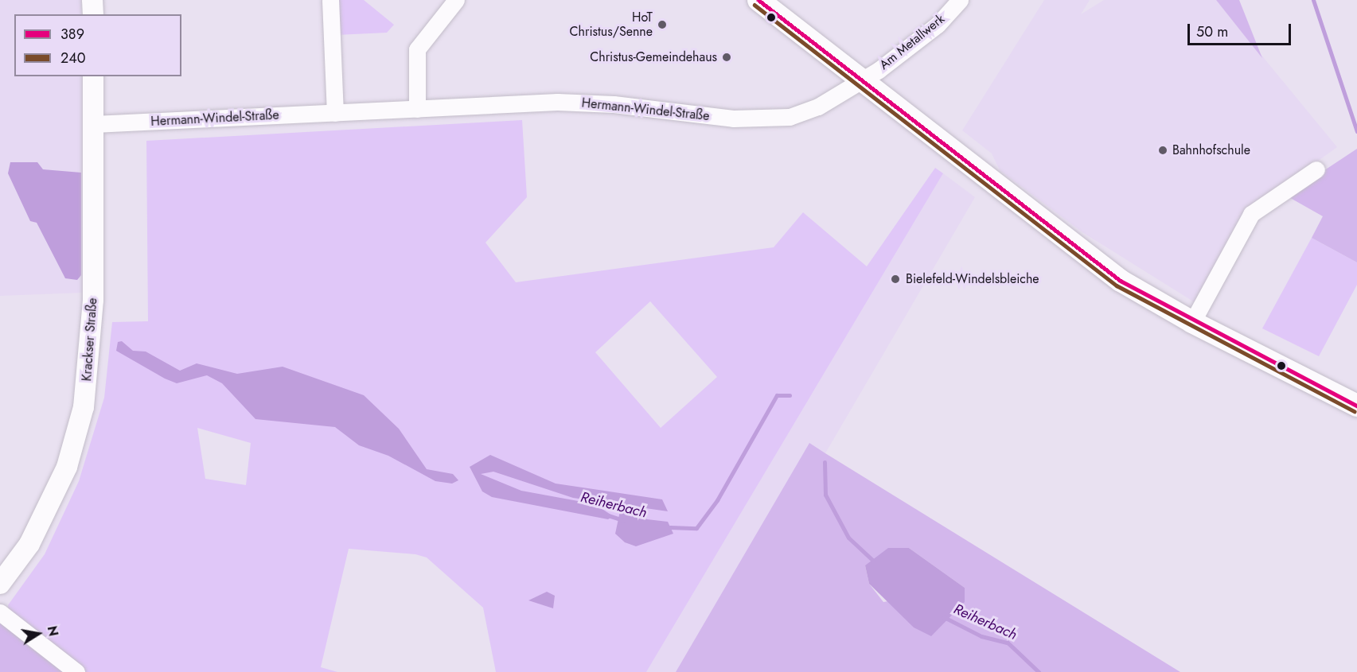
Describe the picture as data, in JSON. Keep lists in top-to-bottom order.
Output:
{
  "streets": {
    "street": ["Am Metallwerk", "Hermann-Windel-Straße", "Krackser Straße"]
  },
  "crossings": [
    ["Am Metallwerk", "Hermann-Windel-Straße"],
    ["Hermann-Windel-Straße", "Krackser Straße"]
  ],
  "water": ["Reiherbach"],
  "places": [
    "HoT Christus/Senne",
    "Christus-Gemeindehaus",
    "Bahnhofschule",
    "Bielefeld-Windelsbleiche"
  ],
  "lines": ["transit line 389", "transit line 240"],
  "legend": ["389", "240"],
  "scale_bar": "50 m",
  "north": "right"
}
